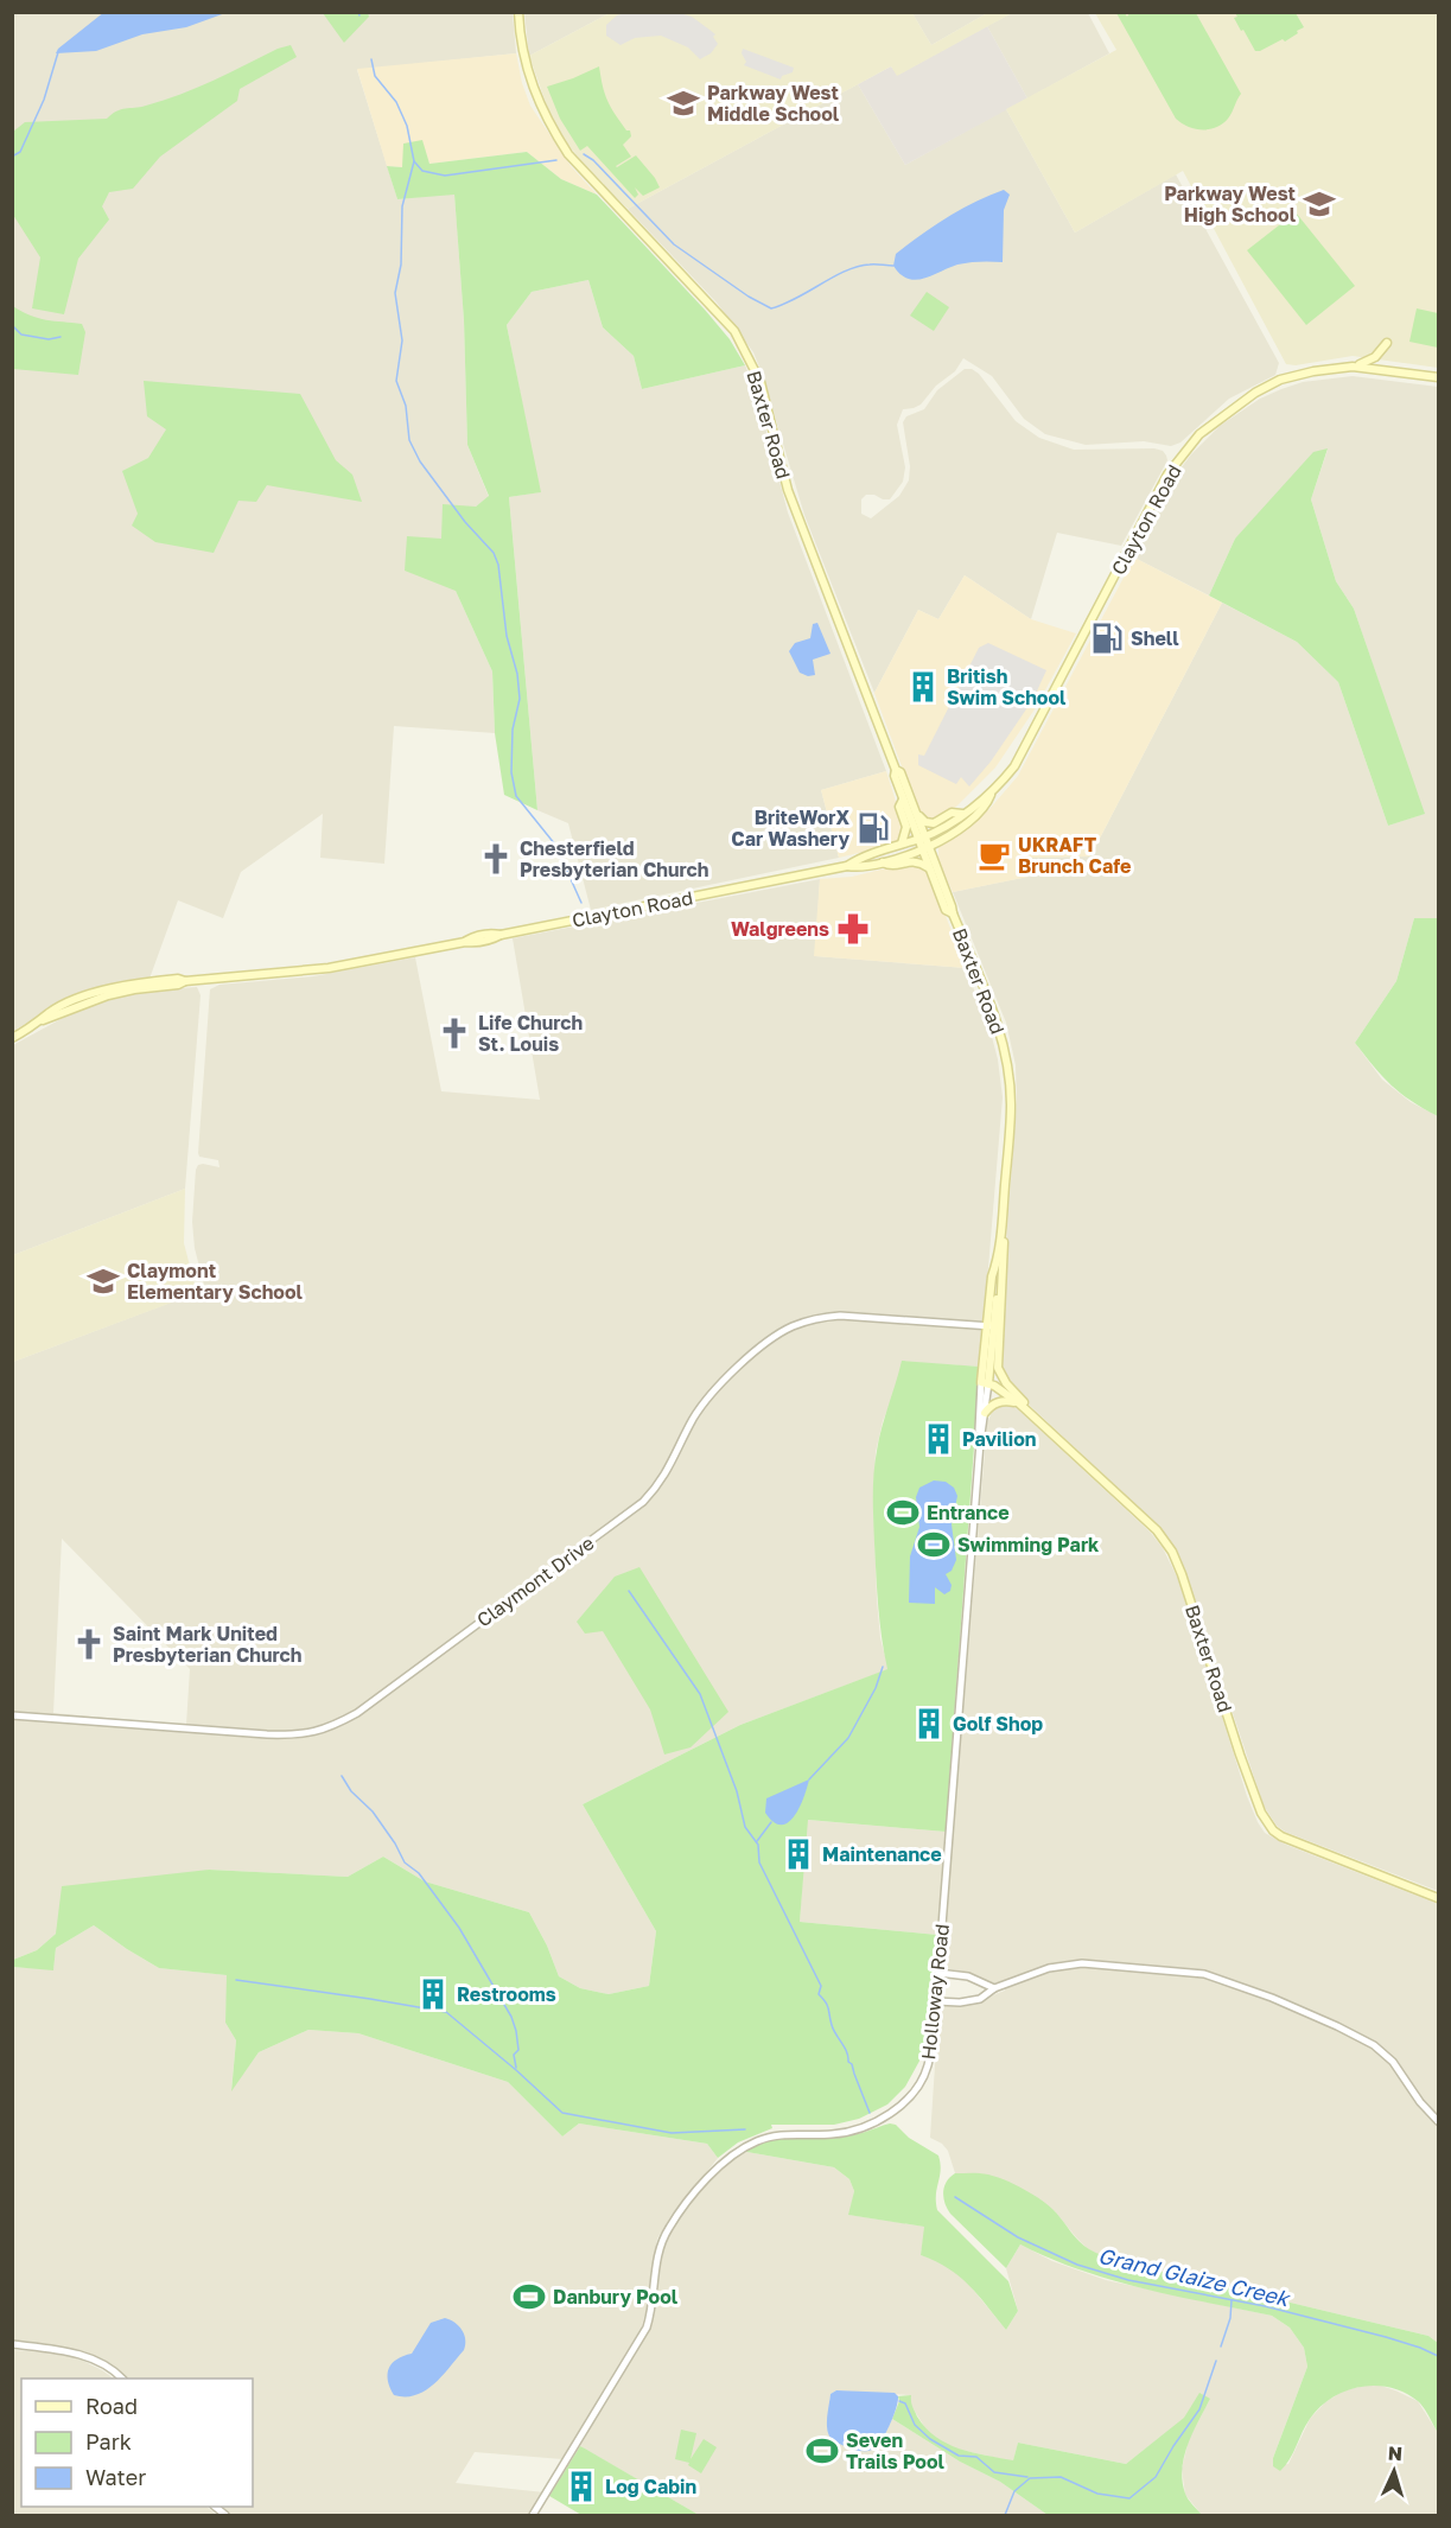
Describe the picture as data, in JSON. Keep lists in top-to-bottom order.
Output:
{
  "streets": {
    "main road": ["Baxter Road", "Clayton Road"],
    "street": ["Claymont Drive", "Holloway Road"]
  },
  "crossings": [
    ["Baxter Road", "Clayton Road"],
    ["Baxter Road", "Claymont Drive"],
    ["Baxter Road", "Holloway Road"]
  ],
  "water": ["Grand Glaize Creek"],
  "places": {
    "school or university": ["Parkway West Middle School", "Parkway West High School", "Claymont Elementary School"],
    "fuel station": ["Shell", "BriteWorX Car Washery"],
    "building": [
      "British Swim School",
      "Pavilion",
      "Golf Shop",
      "Maintenance",
      "Restrooms",
      "Log Cabin"
    ],
    "cafe": ["UKRAFT Brunch Cafe"],
    "church": ["Chesterfield Presbyterian Church", "Life Church St. Louis", "Saint Mark United Presbyterian Church"],
    "pharmacy": ["Walgreens"],
    "sports": [
      "Entrance",
      "Swimming Park",
      "Danbury Pool",
      "Seven Trails Pool"
    ]
  },
  "legend": ["Road", "Park", "Water"],
  "north": "top"
}
